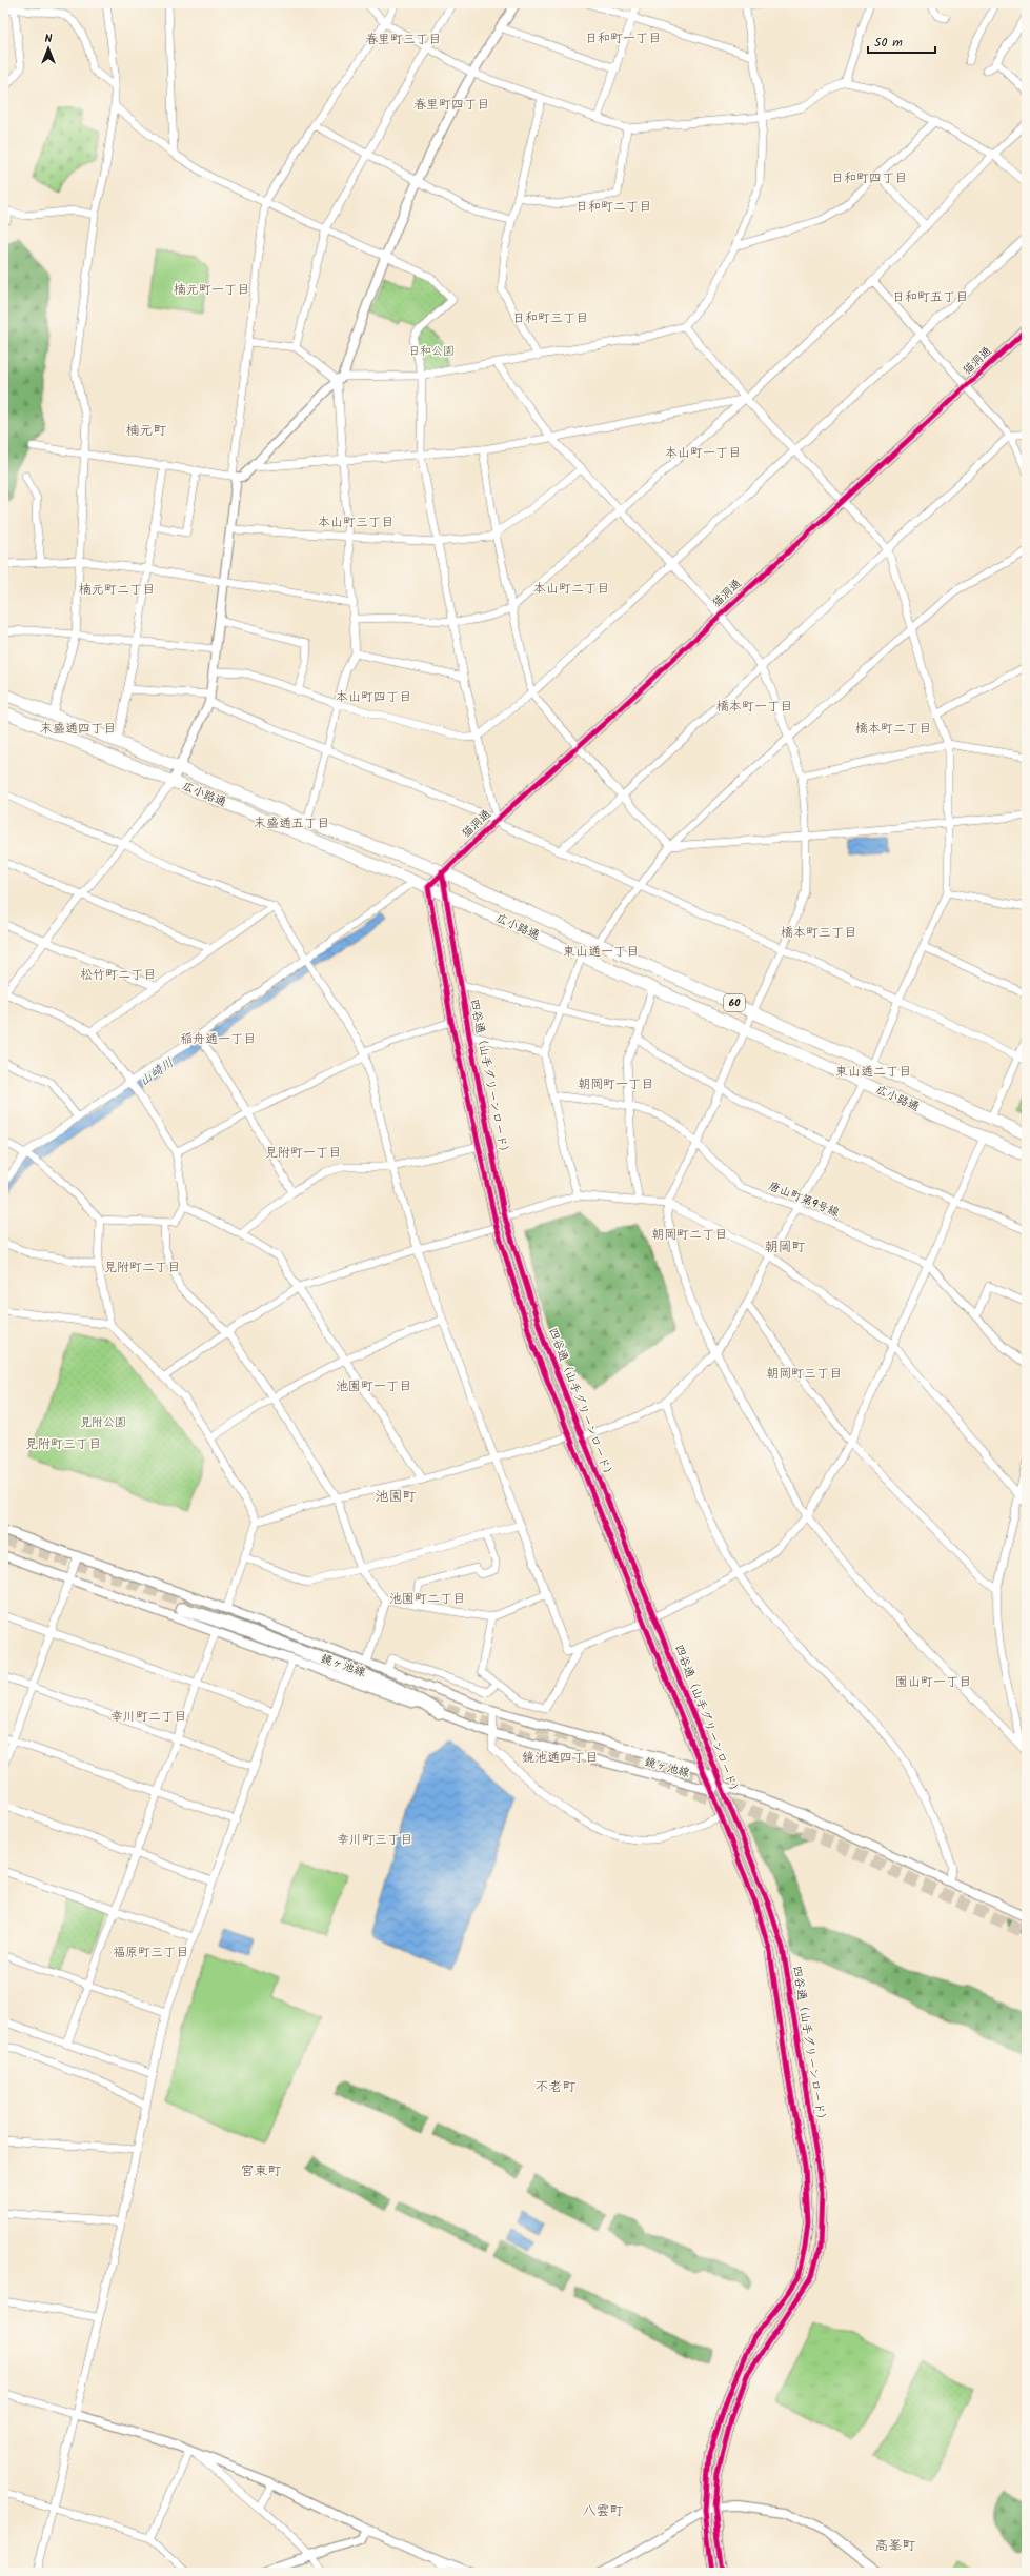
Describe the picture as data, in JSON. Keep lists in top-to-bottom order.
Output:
{
  "streets": {
    "main road": ["広小路通", "60"],
    "street": [
      "猫洞通",
      "四谷通（山手グリーンロード）",
      "唐山町第9号線",
      "鏡ヶ池線"
    ]
  },
  "crossings": [
    ["猫洞通", "広小路通"],
    ["猫洞通", "四谷通（山手グリーンロード）"],
    ["広小路通", "四谷通（山手グリーンロード）"],
    ["四谷通（山手グリーンロード）", "鏡ヶ池線"]
  ],
  "districts": [
    "日和町一丁目",
    "春里町三丁目",
    "春里町四丁目",
    "日和町四丁目",
    "日和町二丁目",
    "楠元町一丁目",
    "日和町五丁目",
    "日和町三丁目",
    "楠元町",
    "本山町一丁目",
    "本山町三丁目",
    "本山町二丁目",
    "楠元町二丁目",
    "本山町四丁目",
    "橋本町一丁目",
    "末盛通四丁目",
    "橋本町二丁目",
    "末盛通五丁目",
    "橋本町三丁目",
    "東山通一丁目",
    "松竹町二丁目",
    "稲舟通一丁目",
    "東山通二丁目",
    "朝岡町一丁目",
    "見附町一丁目",
    "朝岡町二丁目",
    "朝岡町",
    "見附町二丁目",
    "朝岡町三丁目",
    "池園町一丁目",
    "見附町三丁目",
    "池園町",
    "池園町二丁目",
    "園山町一丁目",
    "幸川町二丁目",
    "鏡池通四丁目",
    "幸川町三丁目",
    "福原町三丁目",
    "不老町",
    "宮東町",
    "八雲町",
    "高峯町"
  ],
  "water": ["山崎川"],
  "parks": ["日和公園", "見附公園"],
  "scale_bar": "50 m",
  "north": "top"
}
